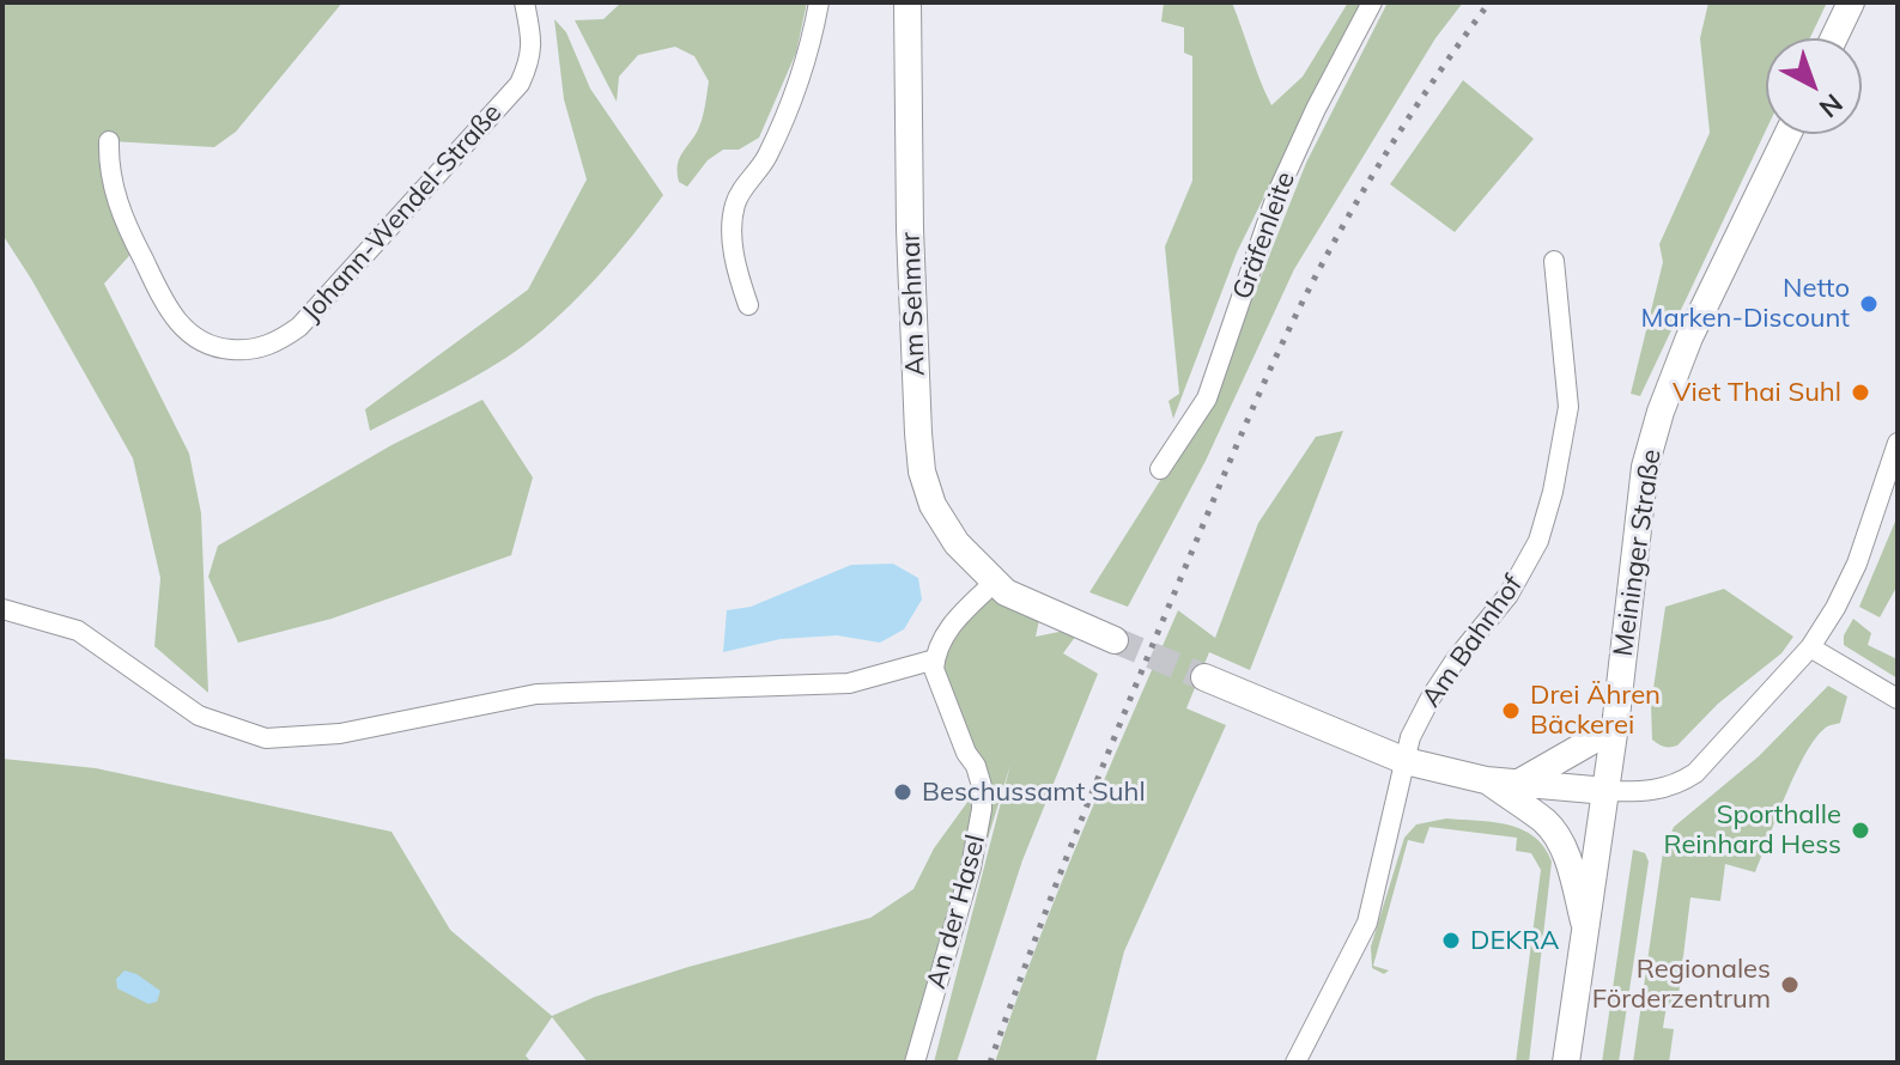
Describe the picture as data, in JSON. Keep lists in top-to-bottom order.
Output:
{
  "streets": {
    "main road": ["Am Sehmar", "Meininger Straße"],
    "street": [
      "Johann-Wendel-Straße",
      "Gräfenleite",
      "Am Bahnhof",
      "An der Hasel"
    ]
  },
  "places": [
    "Netto Marken-Discount",
    "Viet Thai Suhl",
    "Drei Ähren Bäckerei",
    "Beschussamt Suhl",
    "Sporthalle Reinhard Hess",
    "DEKRA",
    "Regionales Förderzentrum"
  ],
  "north": "bottom right"
}
